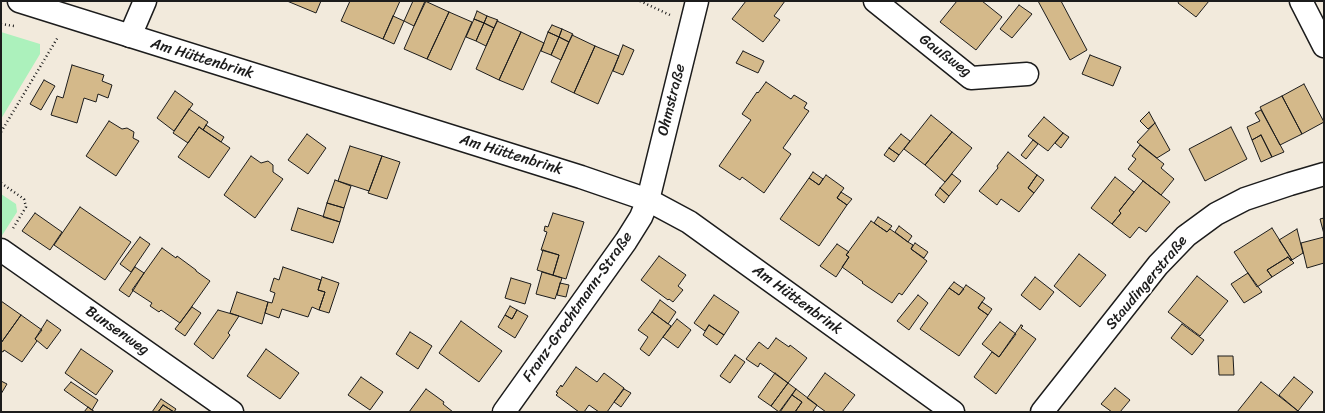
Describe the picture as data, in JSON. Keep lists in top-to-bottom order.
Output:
{
  "streets": {
    "street": [
      "Gaußweg",
      "Am Hüttenbrink",
      "Ohmstraße",
      "Staudingerstraße",
      "Franz-Grochtmann-Straße",
      "Bunsenweg"
    ]
  },
  "crossings": [
    ["Am Hüttenbrink", "Ohmstraße"],
    ["Am Hüttenbrink", "Franz-Grochtmann-Straße"],
    ["Ohmstraße", "Franz-Grochtmann-Straße"]
  ]
}
